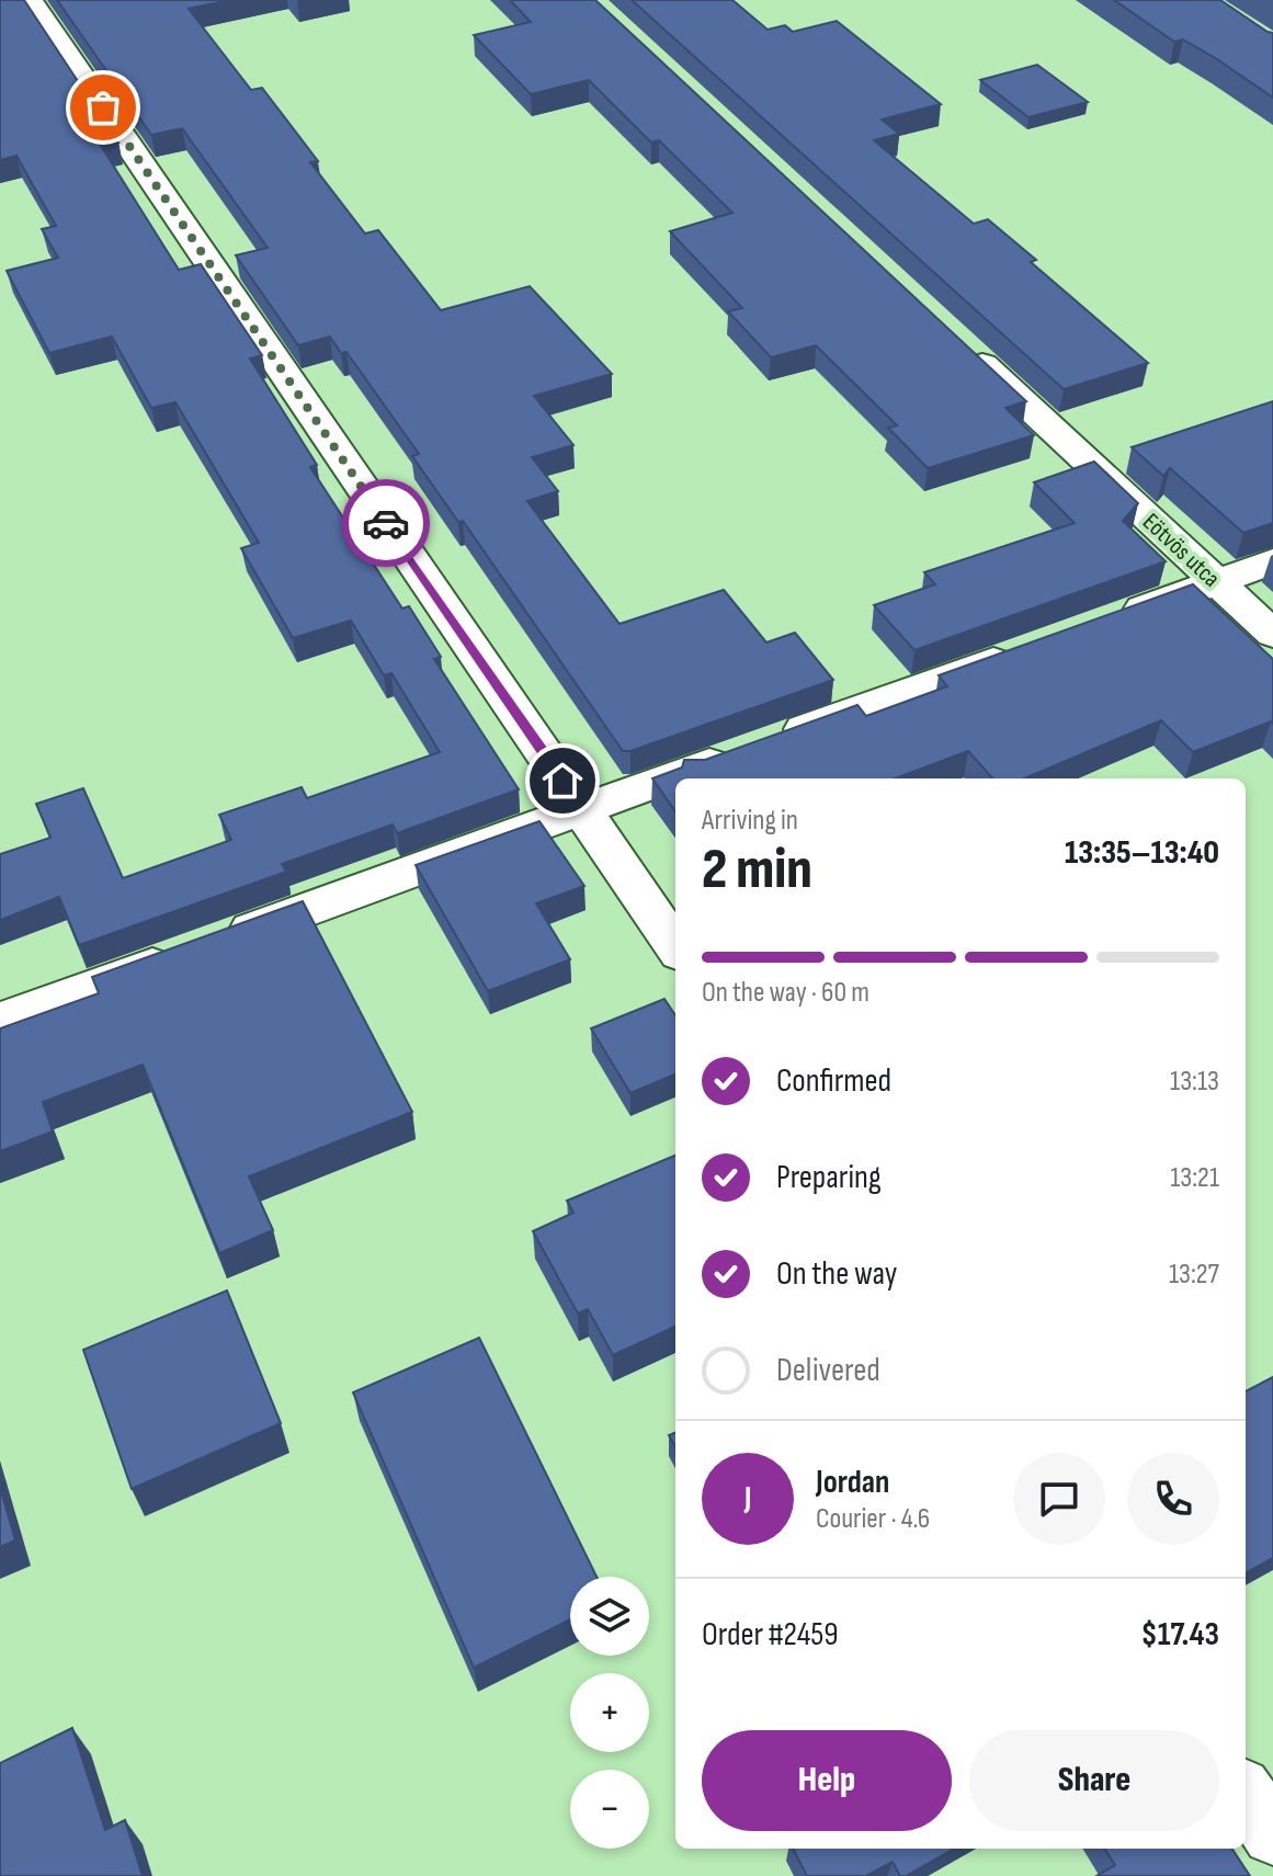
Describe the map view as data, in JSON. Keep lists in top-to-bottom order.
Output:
{
  "streets": {
    "street": ["Eötvös utca"]
  },
  "page": {
    "heading": ["2 min", "Arriving in", "13:35–13:40"],
    "panel": [
      "Jordan",
      "Courier · 4.6",
      "Order #2459",
      "$17.43"
    ],
    "bar": "On the way · 60 m",
    "list": [
      ["Confirmed", "13:13"],
      ["Preparing", "13:21"],
      ["On the way", "13:27"],
      "Delivered"
    ],
    "round": "J",
    "map_buttons": ["+", "−"],
    "buttons": ["Help", "Share"]
  }
}
